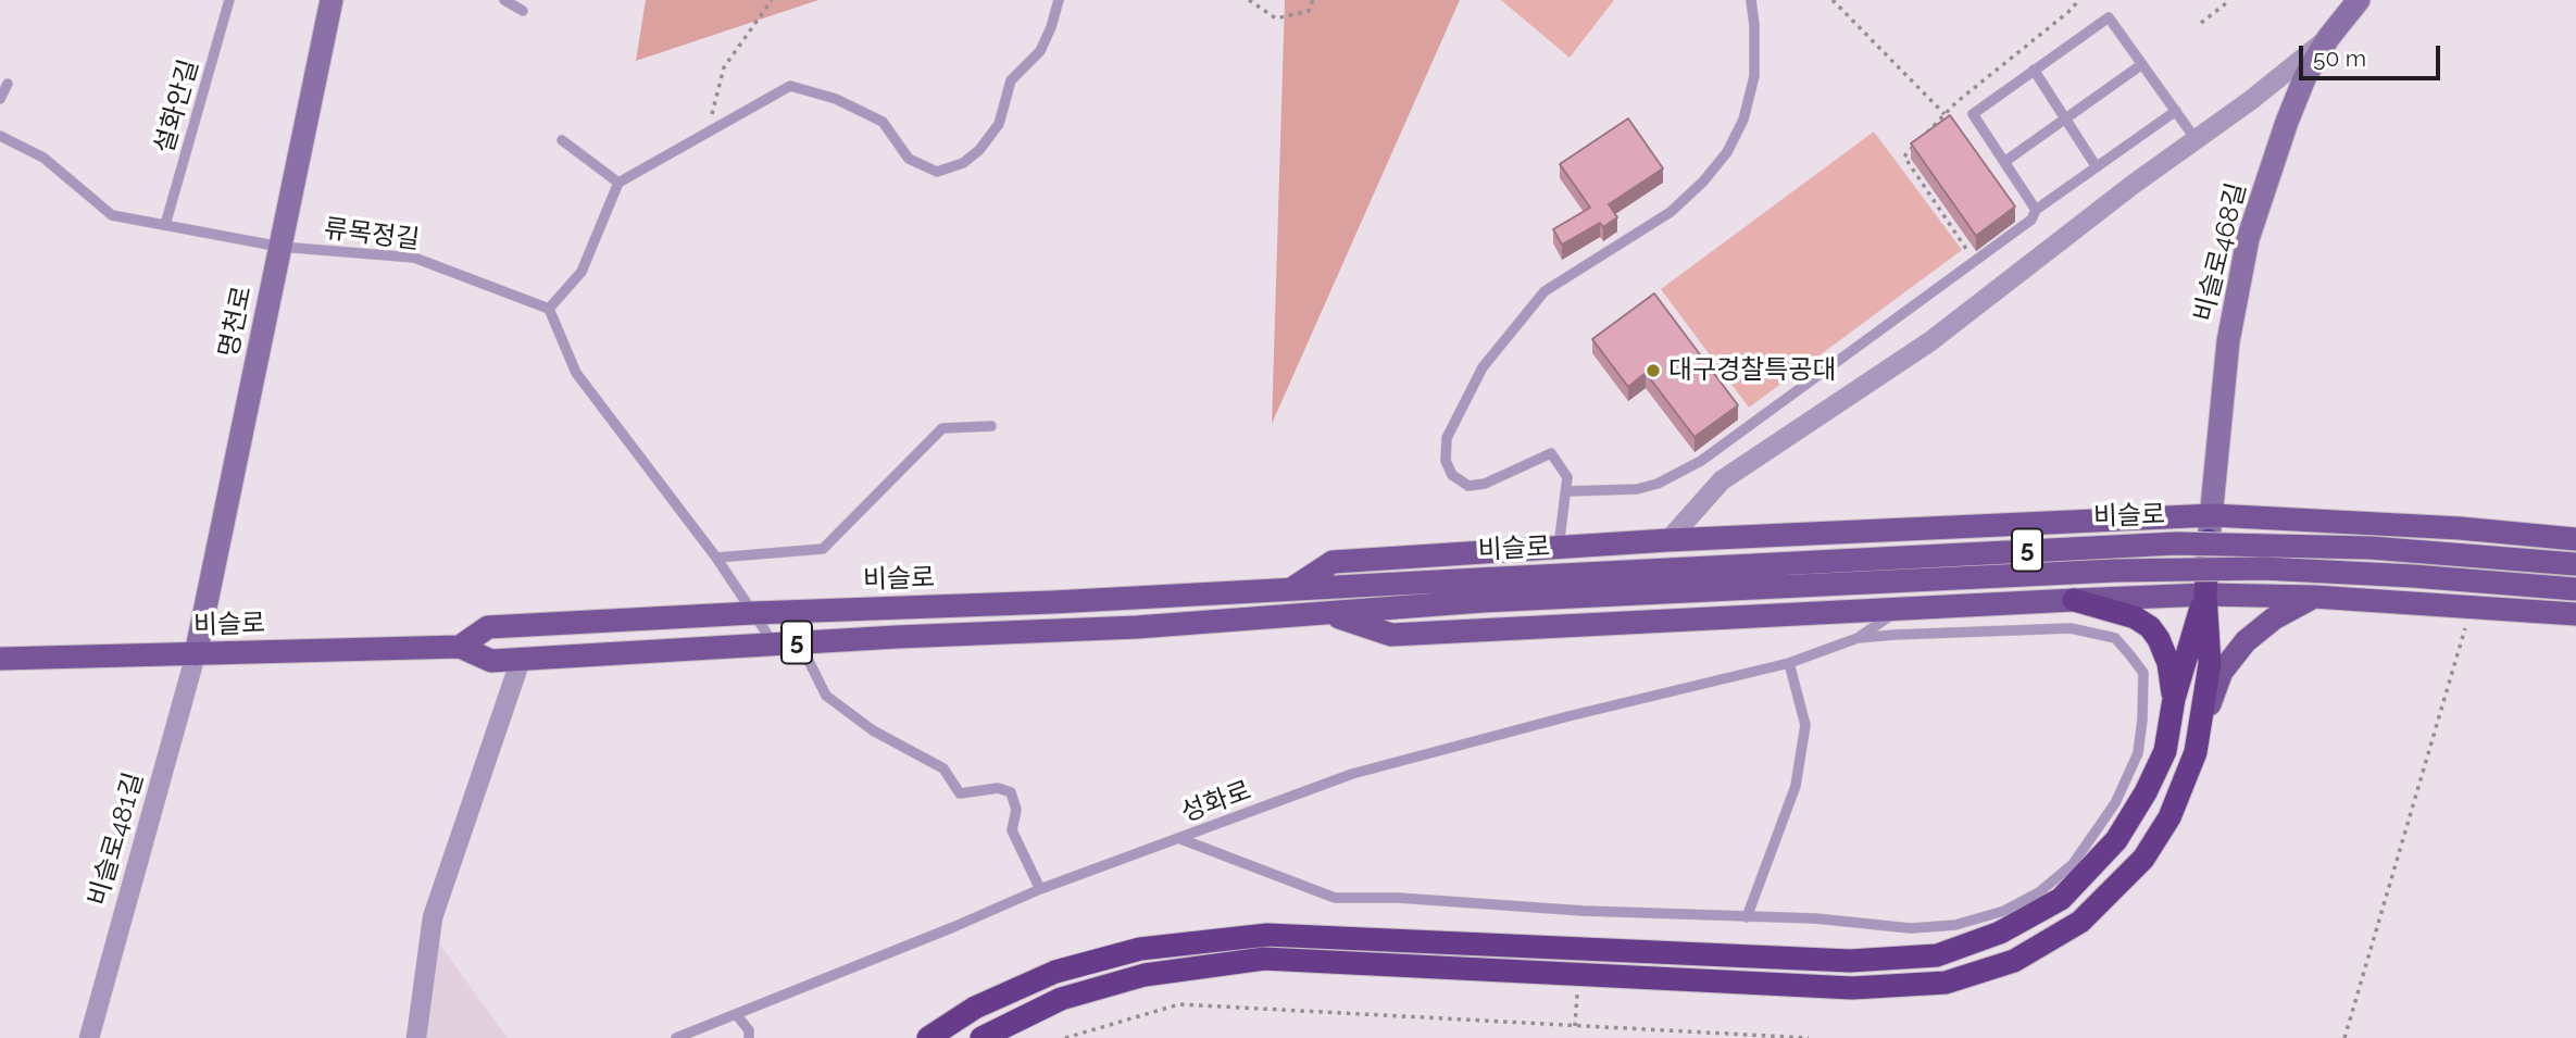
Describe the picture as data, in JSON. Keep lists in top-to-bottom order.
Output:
{
  "streets": {
    "main road": ["비슬로", "5"],
    "street": ["비슬로468길", "명천로", "비슬로481길"],
    "lane": ["설화안길", "류목정길", "성화로"]
  },
  "crossings": [
    ["설화안길", "류목정길"],
    ["류목정길", "명천로"],
    ["명천로", "비슬로"],
    ["명천로", "비슬로481길"],
    ["비슬로", "비슬로481길"]
  ],
  "places": ["대구경찰특공대"],
  "scale_bar": "50 m"
}
